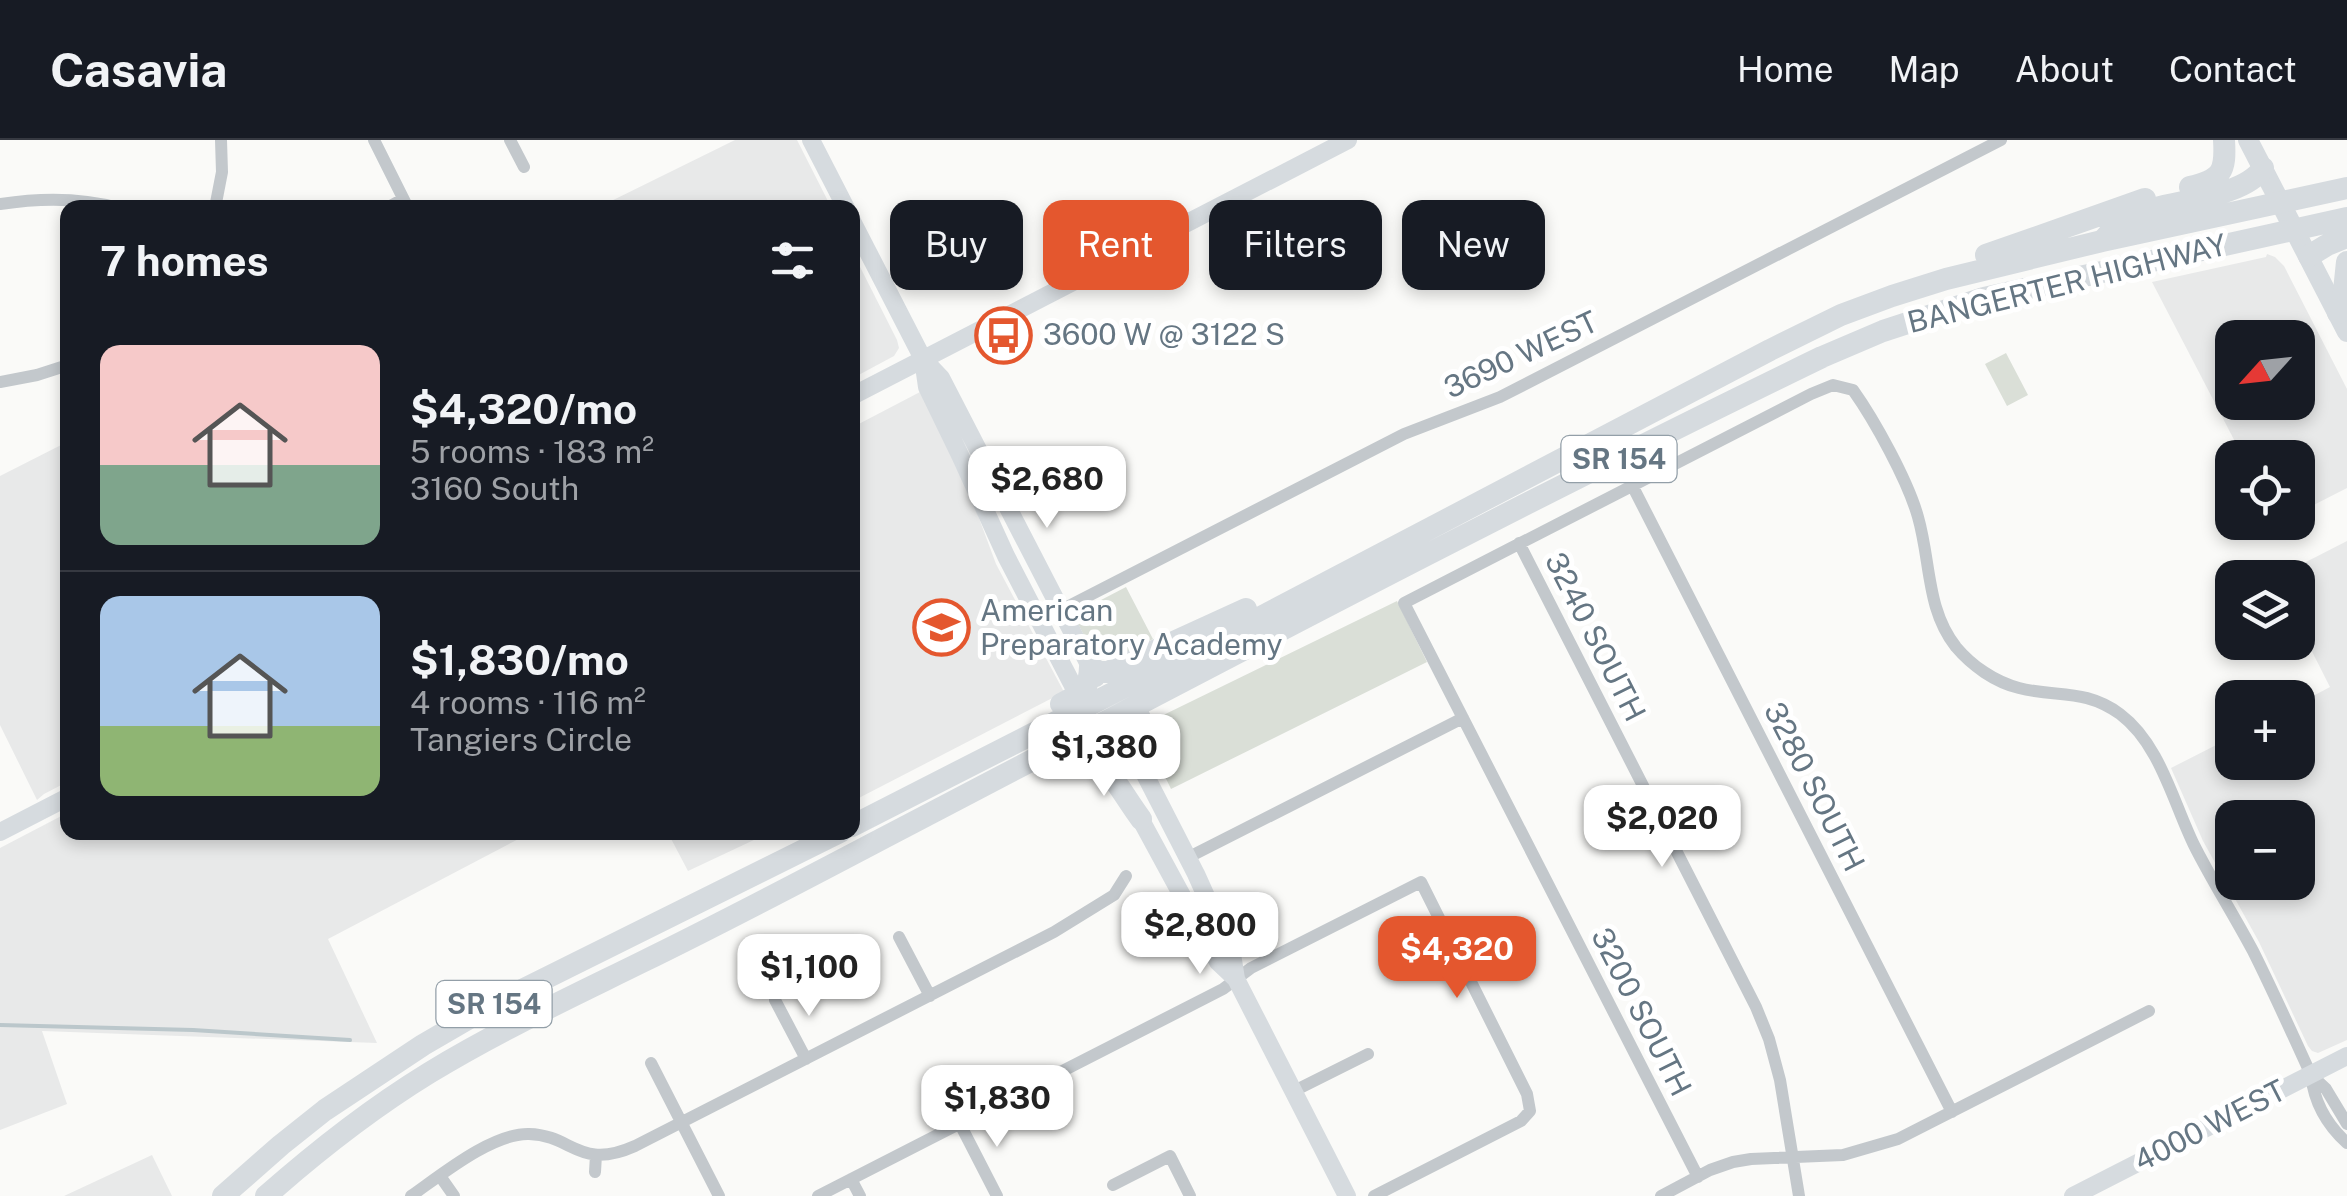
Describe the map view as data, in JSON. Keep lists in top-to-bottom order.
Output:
{
  "streets": {
    "highway": ["BANGERTER HIGHWAY", "SR 154"],
    "main road": ["4000 WEST"],
    "street": [
      "3690 WEST",
      "3240 SOUTH",
      "3280 SOUTH",
      "3200 SOUTH"
    ]
  },
  "crossings": [
    ["3240 SOUTH", "3200 SOUTH"]
  ],
  "places": {
    "bus stop": ["3600 W @ 3122 S"],
    "school or university": ["American Preparatory Academy"]
  },
  "north": "bottom left",
  "page": {
    "header": "Casavia",
    "nav": [
      "Home",
      "Map",
      "About",
      "Contact"
    ],
    "chip": [
      "Buy",
      "Rent",
      "Filters",
      "New"
    ],
    "heading": "7 homes",
    "map_buttons": ["+", "−"],
    "list": [
      {
        "name": "$4,320/mo",
        "note": "5 rooms · 183 m² · 3160 South"
      },
      {
        "name": "$1,830/mo",
        "note": "4 rooms · 116 m² · Tangiers Circle"
      }
    ],
    "price": [
      "$2,680",
      "$1,380",
      "$2,020",
      "$2,800",
      "$4,320",
      "$1,100",
      "$1,830"
    ]
  }
}
